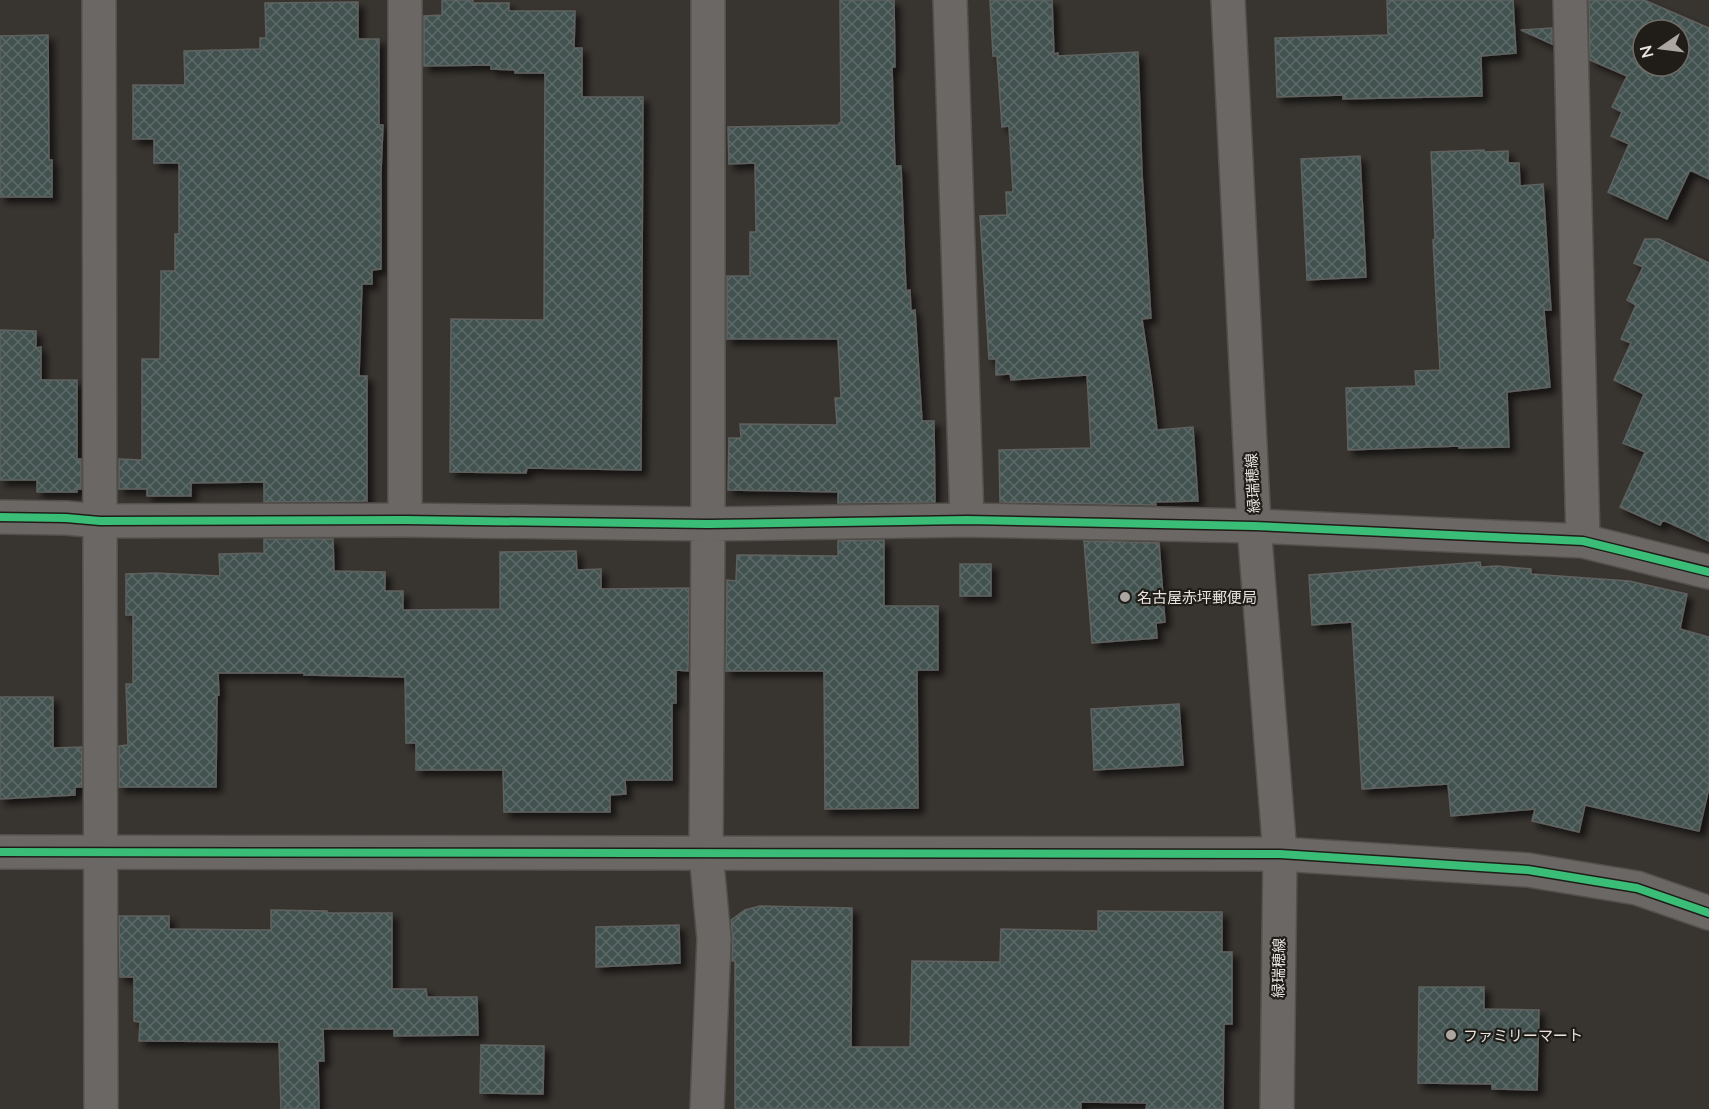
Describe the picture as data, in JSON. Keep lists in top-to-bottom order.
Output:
{
  "streets": {
    "street": ["緑瑞穂線"]
  },
  "places": ["名古屋赤坪郵便局", "ファミリーマート"],
  "north": "left"
}
